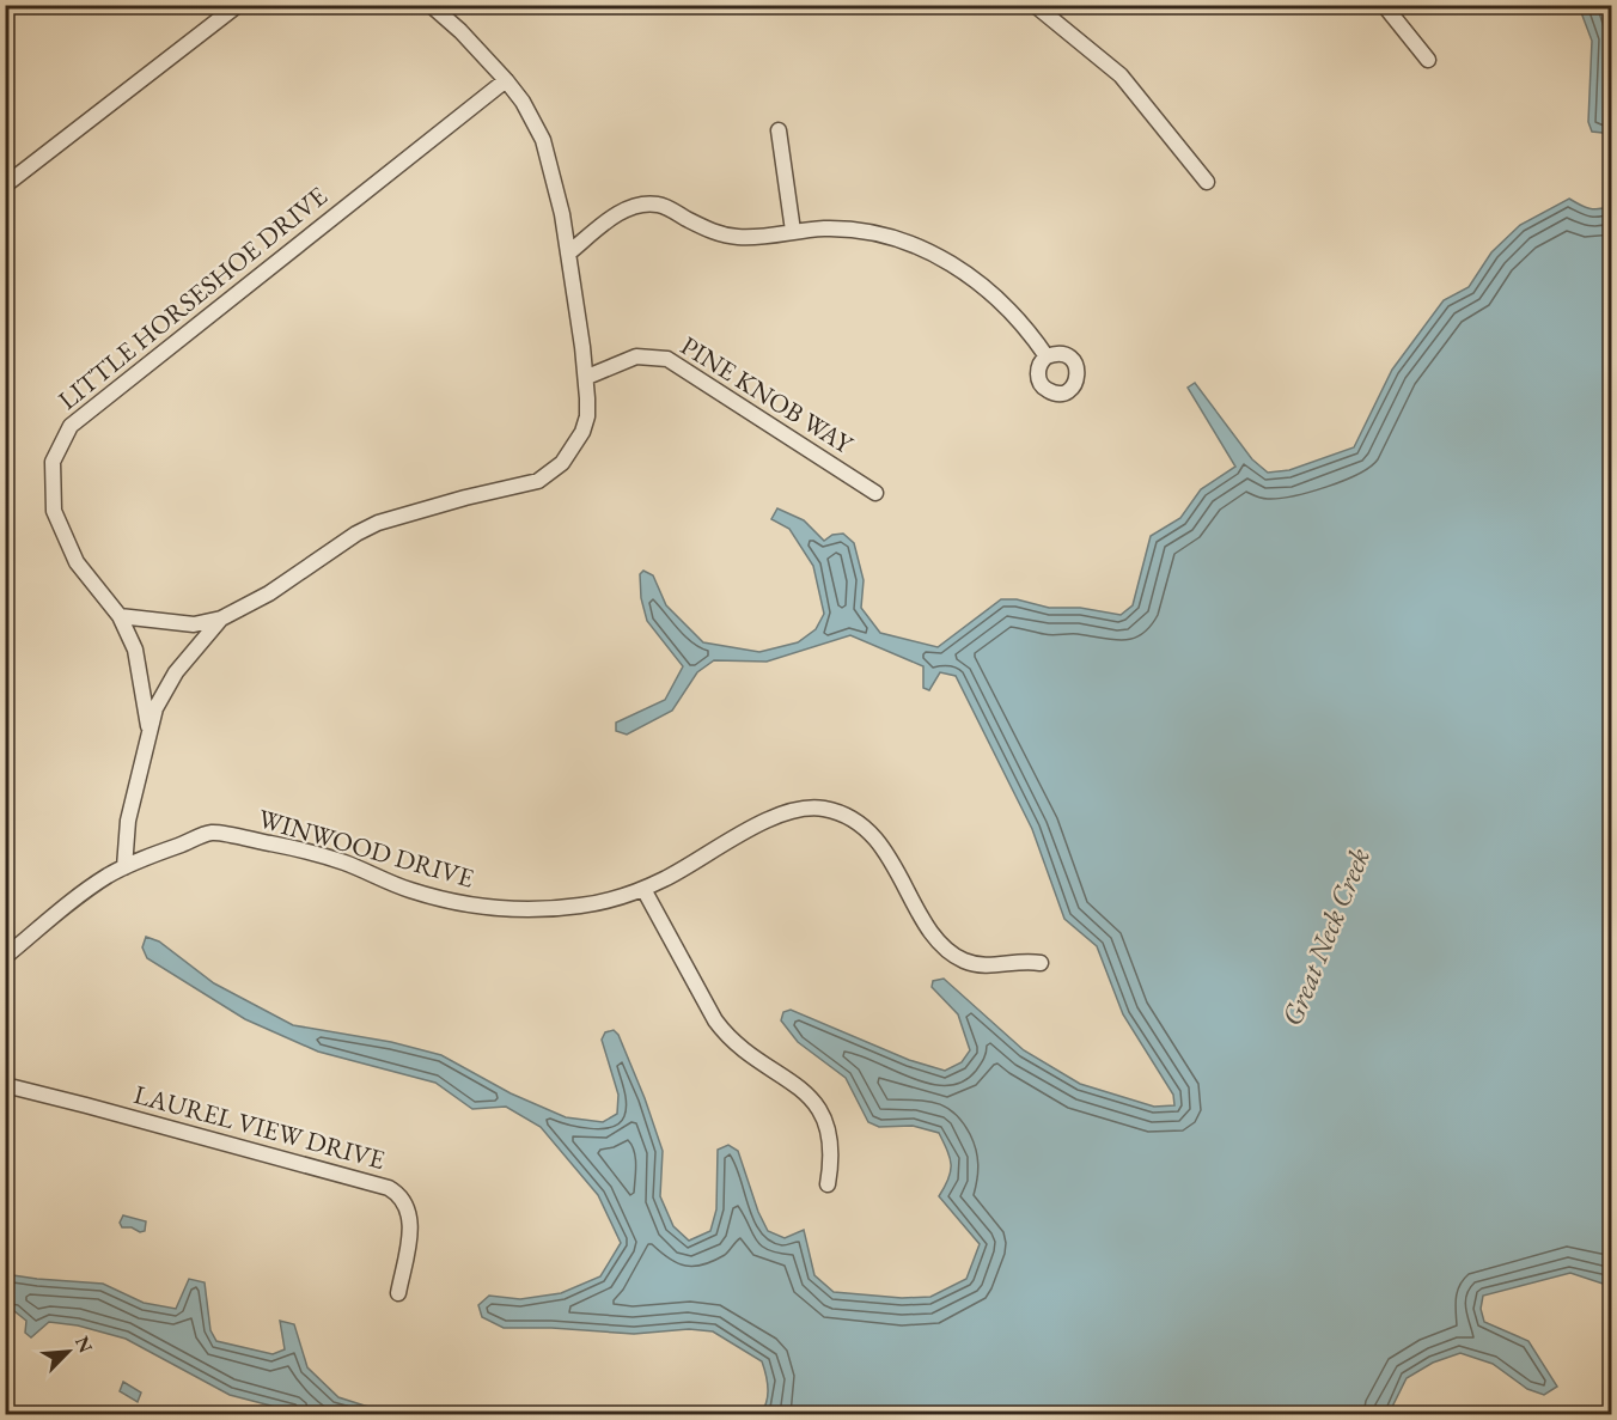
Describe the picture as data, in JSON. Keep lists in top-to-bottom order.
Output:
{
  "streets": {
    "street": [
      "LITTLE HORSESHOE DRIVE",
      "PINE KNOB WAY",
      "WINWOOD DRIVE",
      "LAUREL VIEW DRIVE"
    ]
  },
  "water": ["Great Neck Creek"],
  "north": "top right"
}
